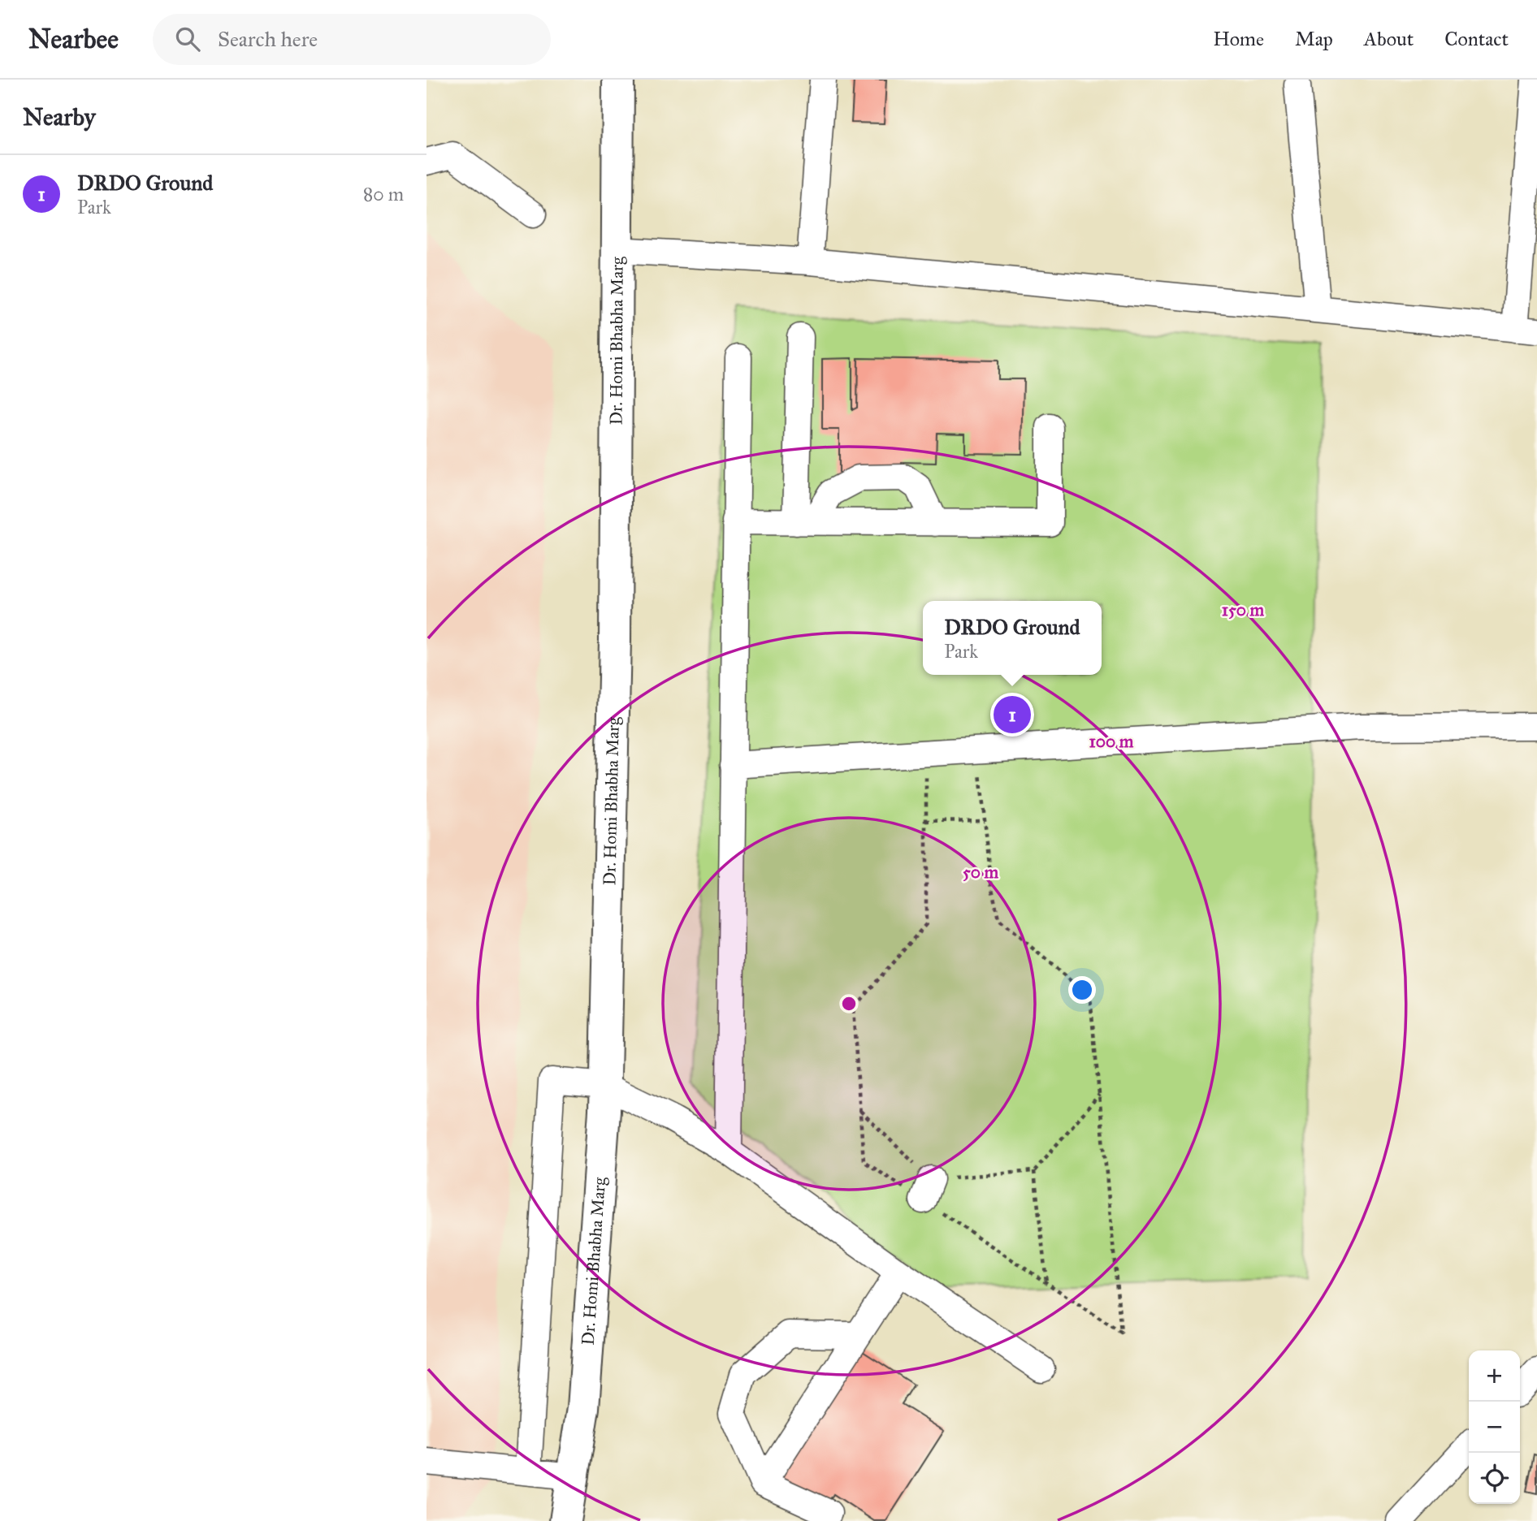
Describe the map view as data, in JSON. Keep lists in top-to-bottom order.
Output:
{
  "streets": {
    "main road": ["Dr. Homi Bhabha Marg"]
  },
  "page": {
    "header": "Nearbee",
    "search": "Search here",
    "nav": [
      "Home",
      "Map",
      "About",
      "Contact"
    ],
    "heading": "Nearby",
    "list": [
      {
        "mark": "1",
        "name": "DRDO Ground",
        "note": "Park",
        "value": "80 m"
      }
    ],
    "popup": ["DRDO Ground", "Park"],
    "pins": "1",
    "map_buttons": ["+", "−"]
  },
  "rings": ["150 m", "100 m", "50 m"]
}
